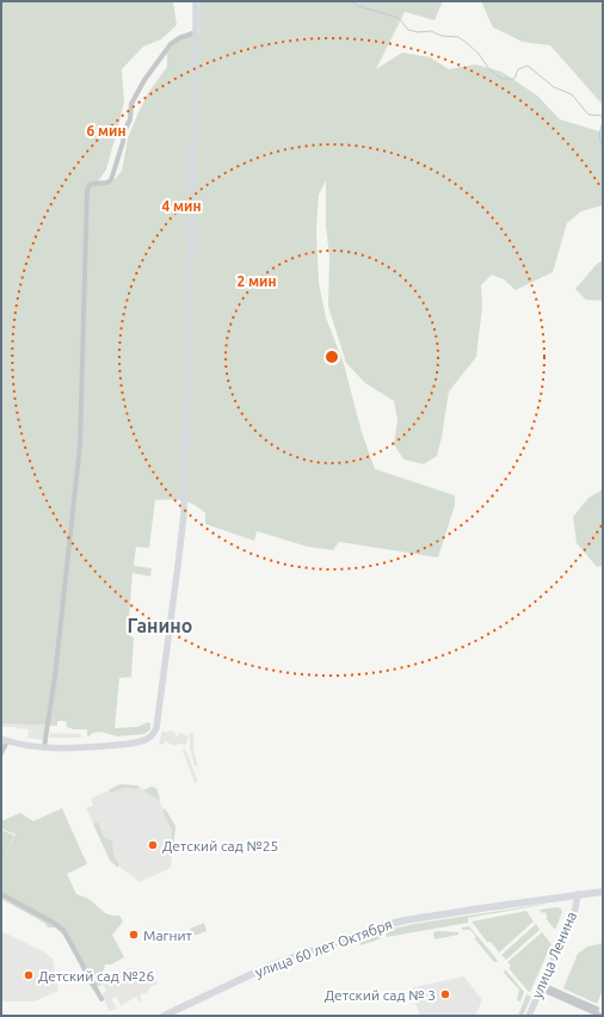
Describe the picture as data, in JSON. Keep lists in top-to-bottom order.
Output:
{
  "streets": {
    "main road": ["улица 60 лет Октября"],
    "street": ["улица Ленина"]
  },
  "crossings": [
    ["улица 60 лет Октября", "улица Ленина"]
  ],
  "districts": ["Ганино"],
  "places": [
    "Детский сад №25",
    "Магнит",
    "Детский сад №26",
    "Детский сад № 3"
  ],
  "rings": ["6 мин", "4 мин", "2 мин"]
}
